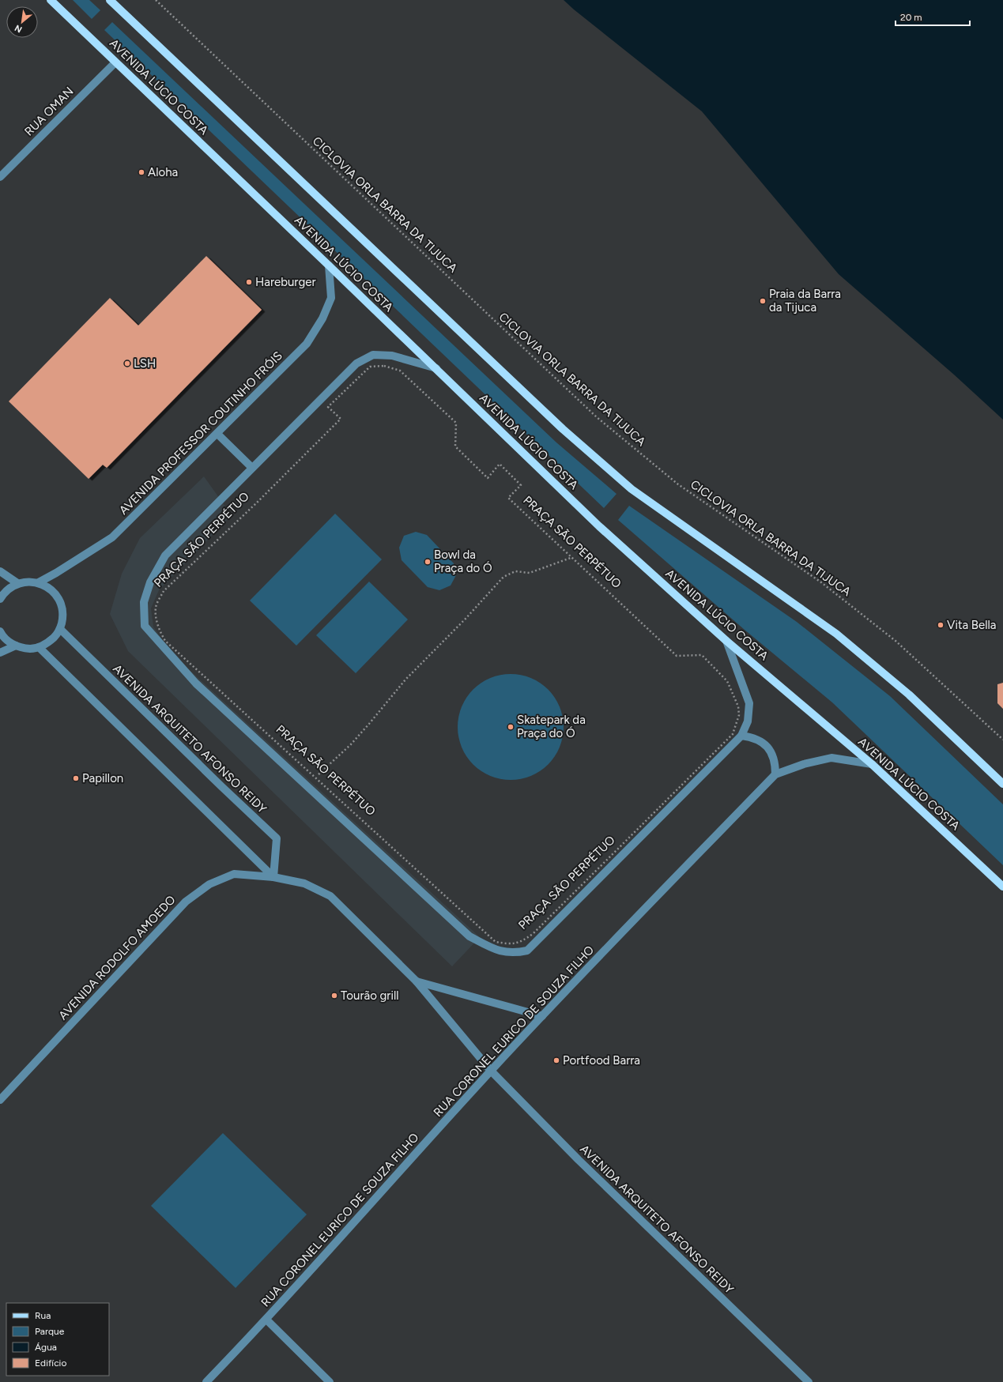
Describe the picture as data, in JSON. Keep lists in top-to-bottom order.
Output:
{
  "streets": {
    "main road": ["AVENIDA LÚCIO COSTA"],
    "street": [
      "RUA OMAN",
      "AVENIDA PROFESSOR COUTINHO FRÓIS",
      "PRAÇA SÃO PERPÉTUO",
      "AVENIDA ARQUITETO AFONSO REIDY",
      "AVENIDA RODOLFO AMOEDO",
      "RUA CORONEL EURICO DE SOUZA FILHO"
    ],
    "path": ["CICLOVIA ORLA BARRA DA TIJUCA"]
  },
  "crossings": [
    ["AVENIDA LÚCIO COSTA", "RUA OMAN"],
    ["AVENIDA LÚCIO COSTA", "AVENIDA PROFESSOR COUTINHO FRÓIS"],
    ["AVENIDA LÚCIO COSTA", "PRAÇA SÃO PERPÉTUO"],
    ["AVENIDA LÚCIO COSTA", "RUA CORONEL EURICO DE SOUZA FILHO"],
    ["AVENIDA ARQUITETO AFONSO REIDY", "AVENIDA RODOLFO AMOEDO"],
    ["AVENIDA ARQUITETO AFONSO REIDY", "RUA CORONEL EURICO DE SOUZA FILHO"]
  ],
  "places": [
    "Aloha",
    "Hareburger",
    "Praia da Barra da Tijuca",
    "LSH",
    "Bowl da Praça do Ó",
    "Vita Bella",
    "Skatepark da Praça do Ó",
    "Papillon",
    "Tourão grill",
    "Portfood Barra"
  ],
  "legend": [
    "Rua",
    "Parque",
    "Água",
    "Edifício"
  ],
  "scale_bar": "20 m",
  "north": "bottom left"
}
